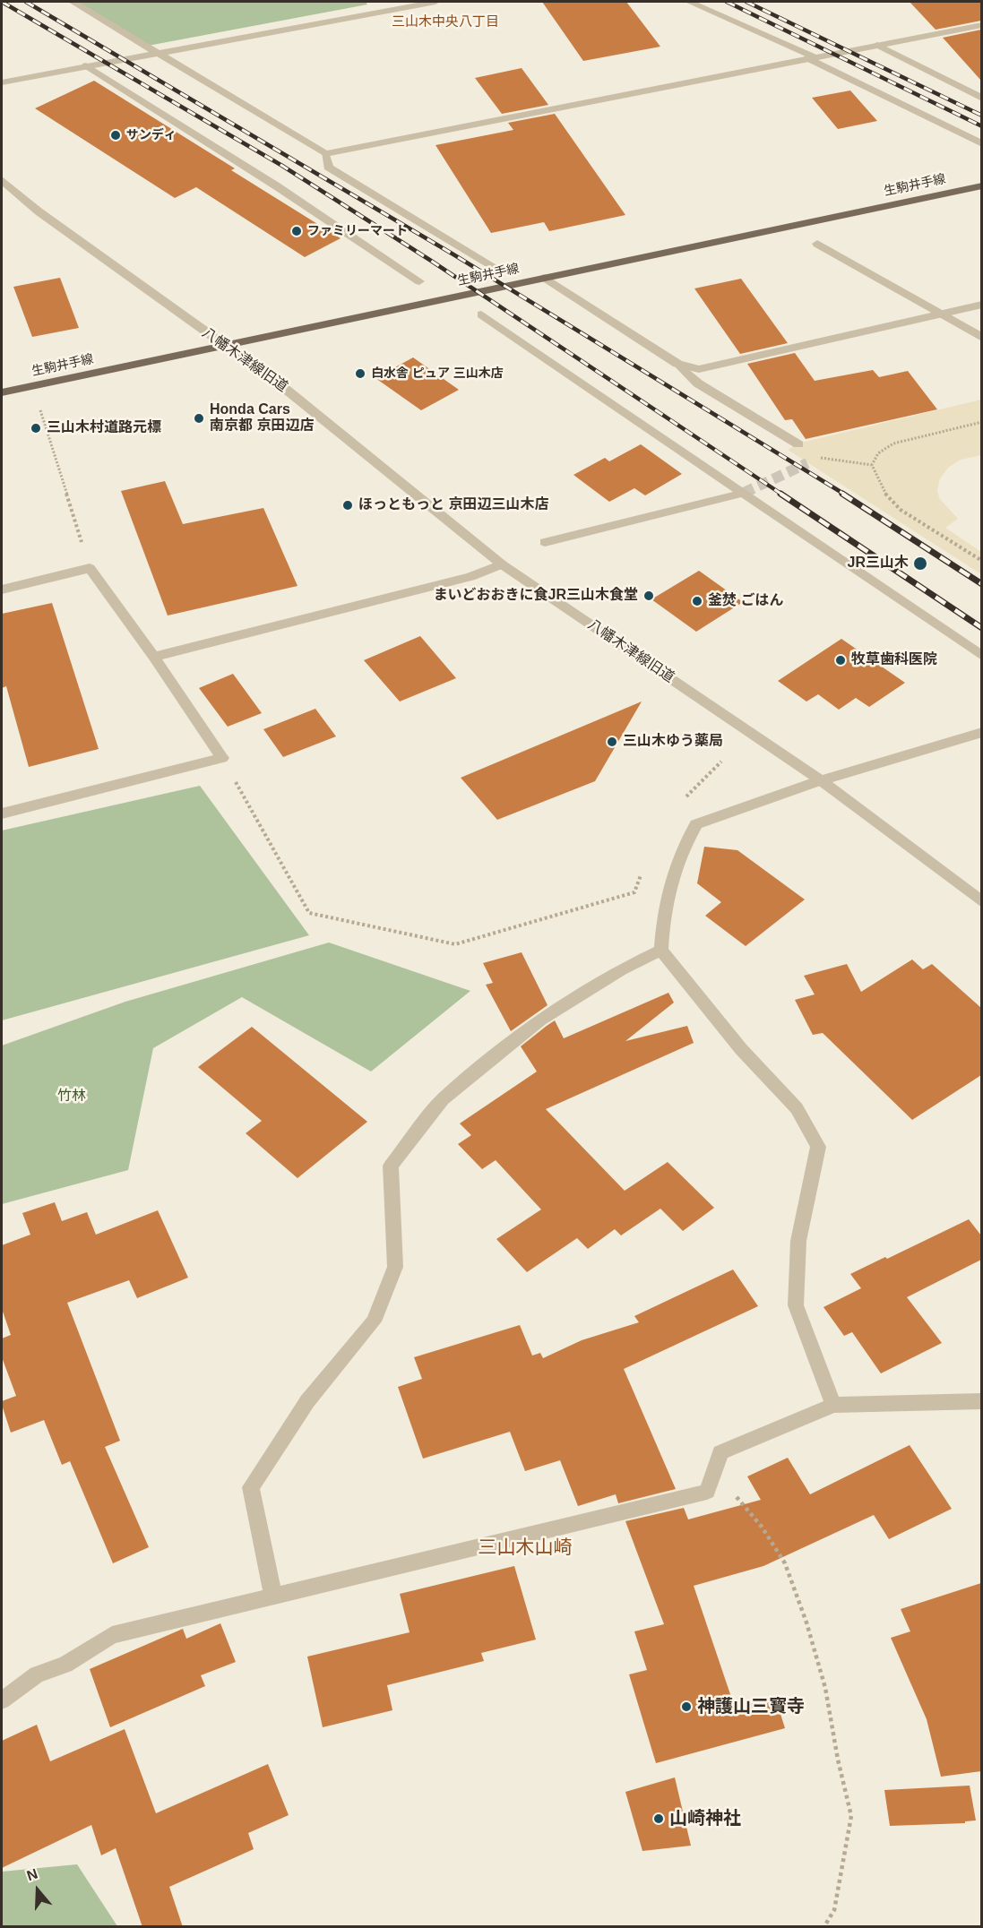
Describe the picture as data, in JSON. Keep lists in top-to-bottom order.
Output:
{
  "streets": {
    "main road": ["生駒井手線"],
    "street": ["八幡木津線旧道"]
  },
  "crossings": [
    ["生駒井手線", "八幡木津線旧道"]
  ],
  "districts": ["三山木中央八丁目", "三山木山崎"],
  "parks": ["竹林"],
  "places": [
    "サンディ",
    "ファミリーマート",
    "白水舎 ピュア 三山木店",
    "Honda Cars 南京都 京田辺店",
    "三山木村道路元標",
    "ほっともっと 京田辺三山木店",
    "JR三山木",
    "まいどおおきに食JR三山木食堂",
    "釜焚 ごはん",
    "牧草歯科医院",
    "三山木ゆう薬局",
    "神護山三寳寺",
    "山崎神社"
  ],
  "north": "top"
}
